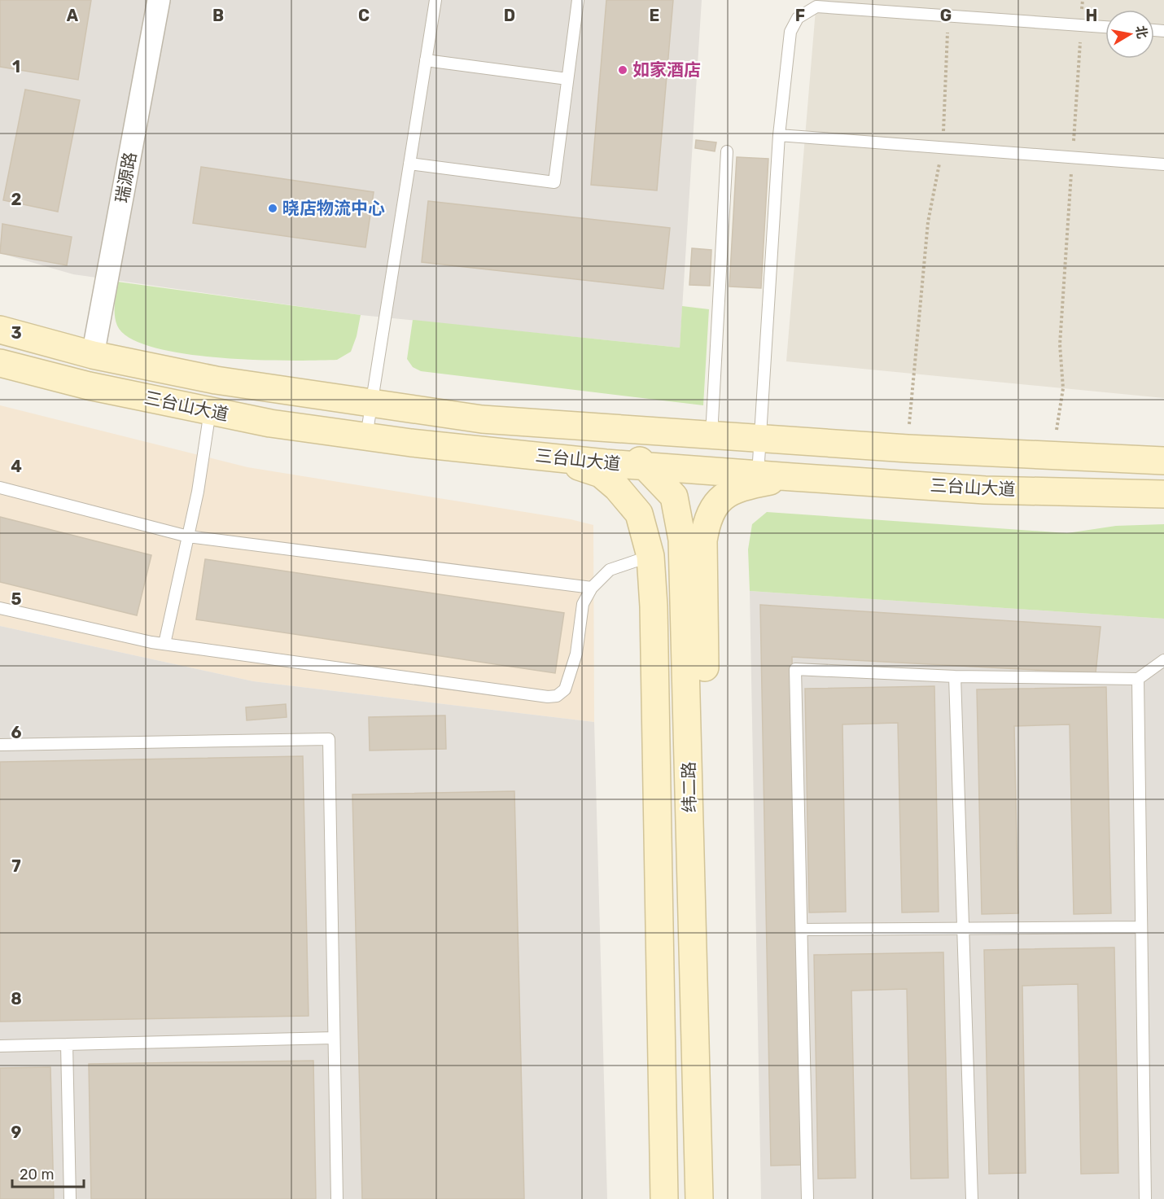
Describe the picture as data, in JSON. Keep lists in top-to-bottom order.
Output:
{
  "streets": {
    "main road": ["三台山大道", "纬二路"],
    "street": ["瑞源路"]
  },
  "crossings": [
    ["瑞源路", "三台山大道"],
    ["三台山大道", "纬二路"]
  ],
  "places": ["如家酒店", "晓店物流中心"],
  "scale_bar": "20 m",
  "north": "right",
  "grid": {
    "columns": [
      "A",
      "B",
      "C",
      "D",
      "E",
      "F",
      "G",
      "H"
    ],
    "rows": [
      "1",
      "2",
      "3",
      "4",
      "5",
      "6",
      "7",
      "8",
      "9"
    ]
  }
}
